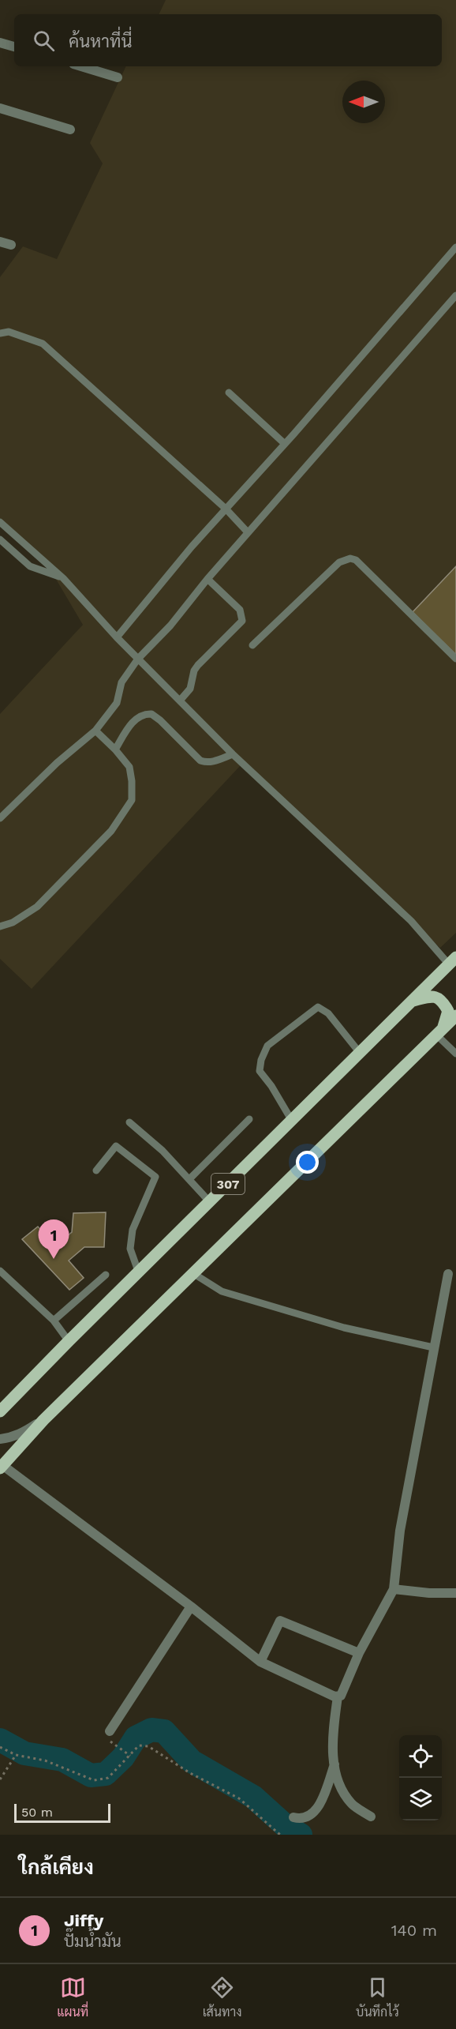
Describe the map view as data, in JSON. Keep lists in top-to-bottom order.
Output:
{
  "streets": {
    "main road": ["307"]
  },
  "scale_bar": "50 m",
  "north": "left",
  "page": {
    "search": "ค้นหาที่นี่",
    "pins": "1",
    "scale": "50 m",
    "heading": "ใกล้เคียง",
    "list": [
      {
        "mark": "1",
        "name": "Jiffy",
        "note": "ปั๊มน้ำมัน",
        "value": "140 m"
      }
    ],
    "nav": ["แผนที่", "เส้นทาง", "บันทึกไว้"]
  }
}
